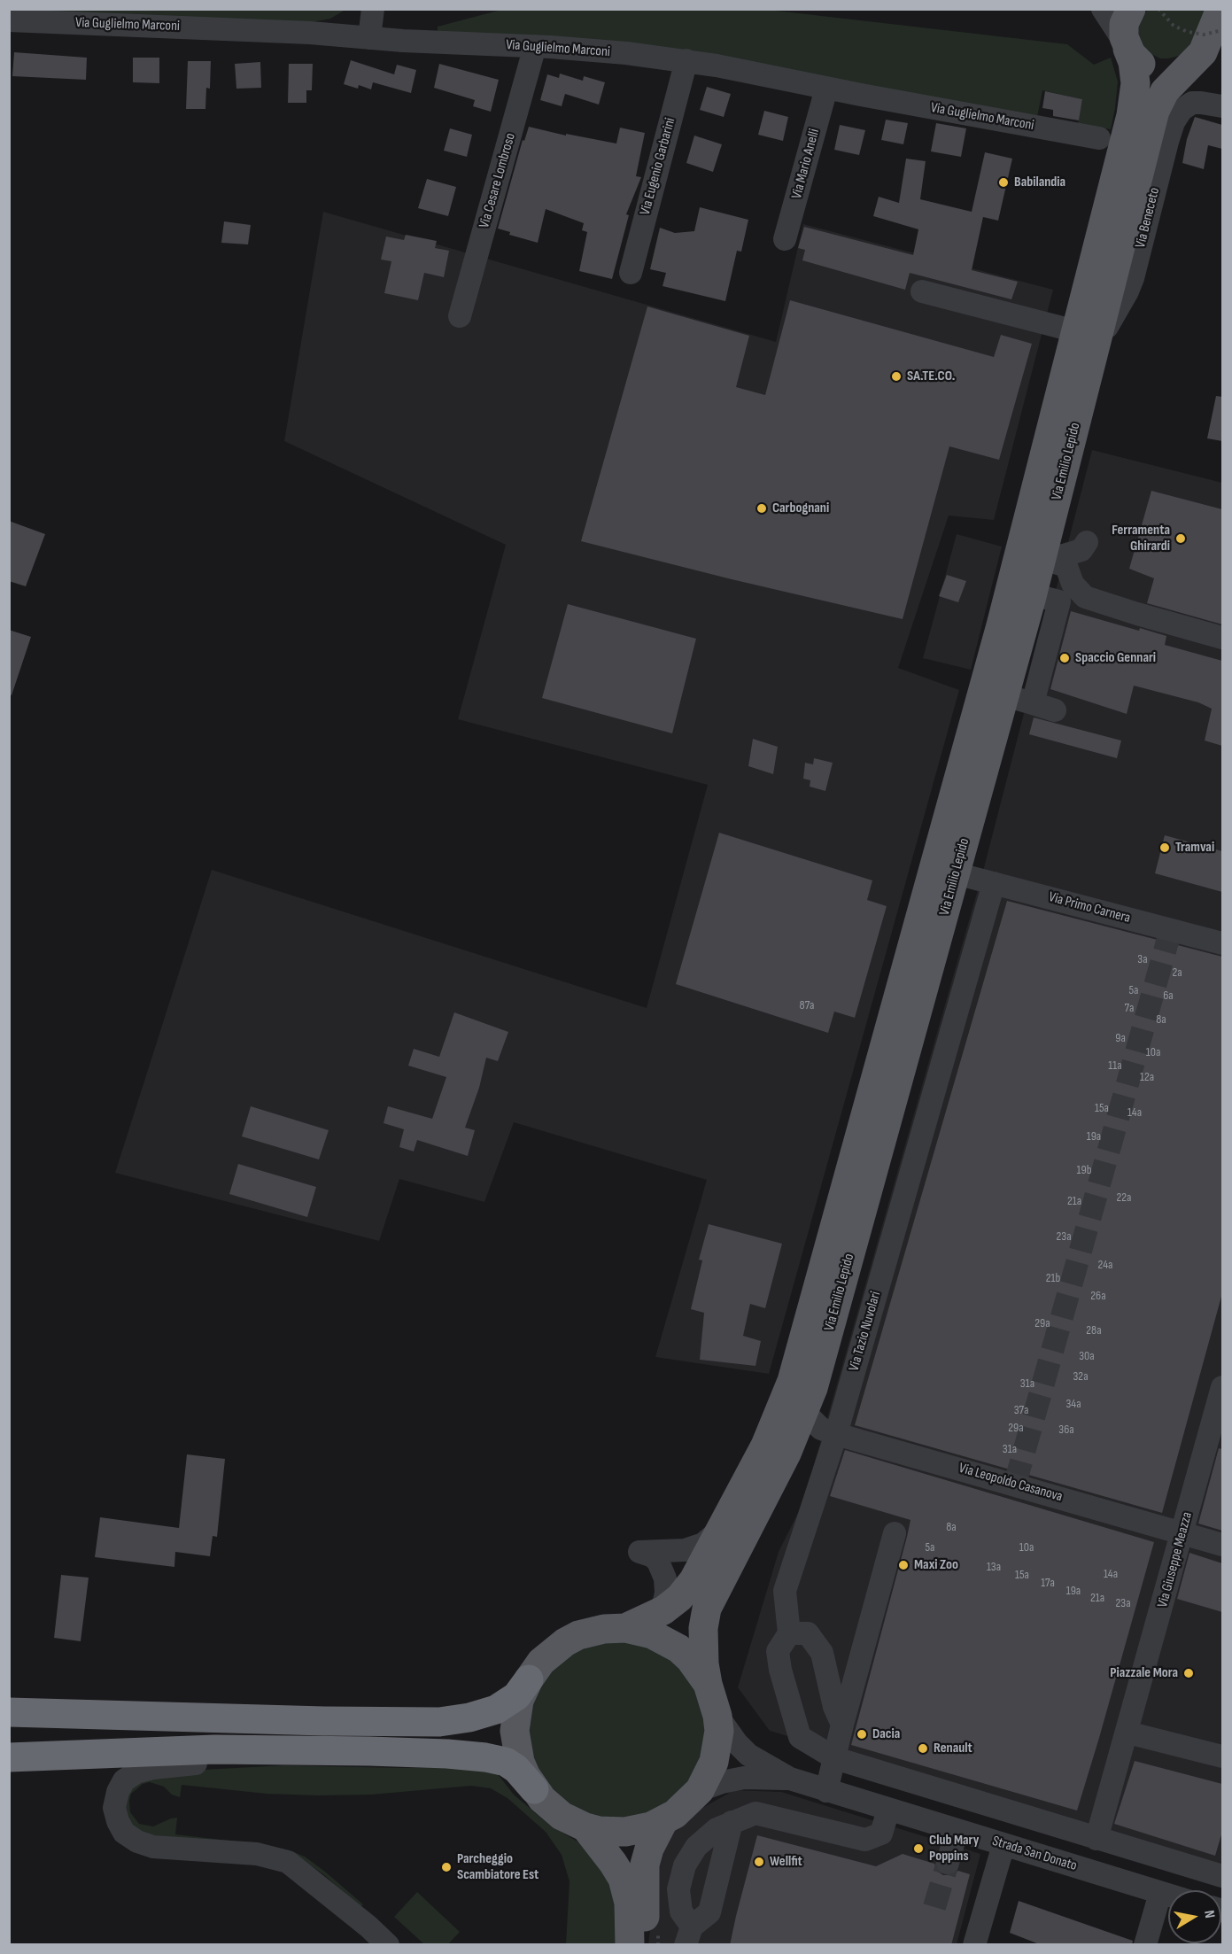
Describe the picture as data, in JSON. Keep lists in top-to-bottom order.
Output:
{
  "streets": {
    "main road": ["Via Emilio Lepido"],
    "street": [
      "Via Guglielmo Marconi",
      "Via Mario Anelli",
      "Via Eugenio Garbarini",
      "Via Cesare Lombroso",
      "Via Beneceto",
      "Via Primo Carnera",
      "Via Tazio Nuvolari",
      "Via Leopoldo Casanova",
      "Via Giuseppe Meazza",
      "Strada San Donato"
    ]
  },
  "crossings": [
    ["Via Guglielmo Marconi", "Via Mario Anelli"],
    ["Via Guglielmo Marconi", "Via Eugenio Garbarini"],
    ["Via Guglielmo Marconi", "Via Cesare Lombroso"],
    ["Via Beneceto", "Via Emilio Lepido"],
    ["Via Emilio Lepido", "Via Primo Carnera"],
    ["Via Emilio Lepido", "Via Leopoldo Casanova"],
    ["Via Primo Carnera", "Via Tazio Nuvolari"],
    ["Via Tazio Nuvolari", "Via Leopoldo Casanova"],
    ["Via Leopoldo Casanova", "Via Giuseppe Meazza"]
  ],
  "places": [
    "Babilandia",
    "SA.TE.CO.",
    "Carbognani",
    "Ferramenta Ghirardi",
    "Spaccio Gennari",
    "Tramvai",
    "Maxi Zoo",
    "Piazzale Mora",
    "Dacia",
    "Renault",
    "Club Mary Poppins",
    "Wellfit",
    "Parcheggio Scambiatore Est"
  ],
  "house_numbers": [
    "3a",
    "2a",
    "5a",
    "6a",
    "87a",
    "7a",
    "8a",
    "9a",
    "10a",
    "11a",
    "12a",
    "15a",
    "14a",
    "19a",
    "19b",
    "22a",
    "21a",
    "23a",
    "24a",
    "21b",
    "26a",
    "29a",
    "28a",
    "30a",
    "32a",
    "31a",
    "34a",
    "37a",
    "29a",
    "36a",
    "31a",
    "8a",
    "5a",
    "10a",
    "13a",
    "14a",
    "15a",
    "17a",
    "19a",
    "21a",
    "23a"
  ],
  "north": "right"
}
